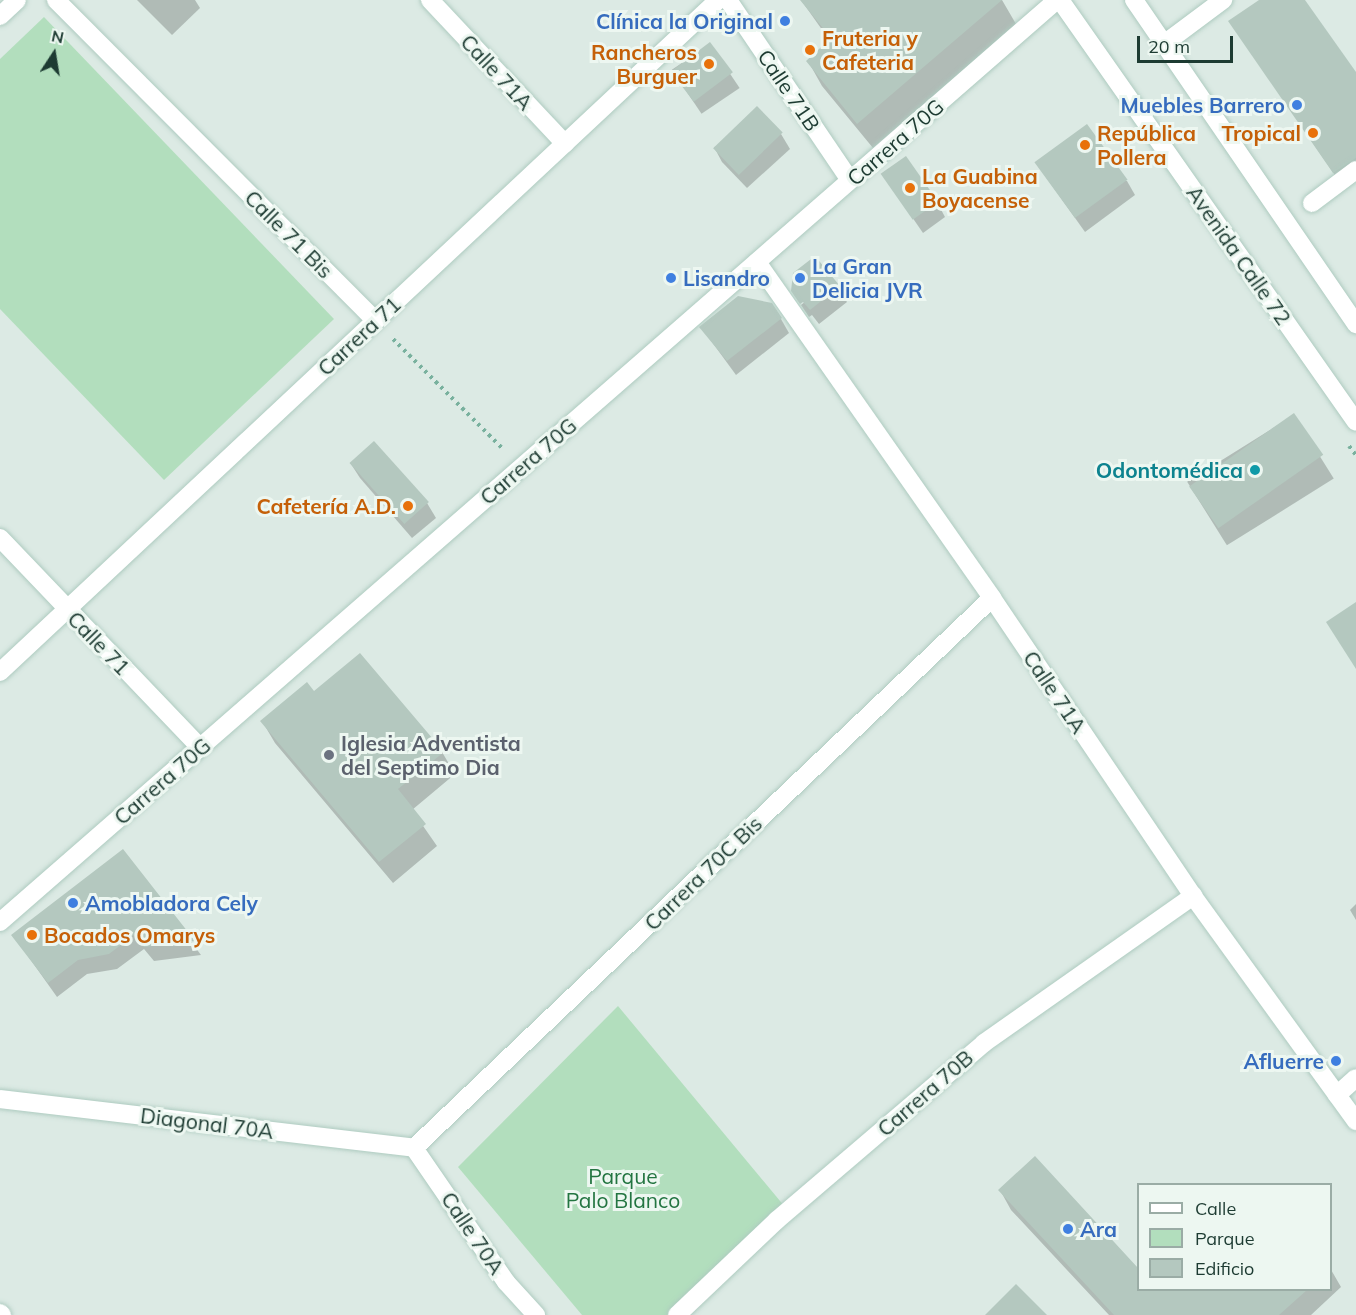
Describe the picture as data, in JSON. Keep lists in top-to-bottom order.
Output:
{
  "streets": {
    "street": [
      "Calle 71A",
      "Calle 71B",
      "Carrera 70G",
      "Calle 71 Bis",
      "Avenida Calle 72",
      "Carrera 71",
      "Calle 71",
      "Carrera 70C Bis",
      "Carrera 70B",
      "Diagonal 70A",
      "Calle 70A"
    ]
  },
  "crossings": [
    ["Calle 71A", "Carrera 70G"],
    ["Calle 71A", "Carrera 71"],
    ["Calle 71A", "Carrera 70C Bis"],
    ["Calle 71A", "Carrera 70B"],
    ["Calle 71B", "Carrera 70G"],
    ["Carrera 70G", "Avenida Calle 72"],
    ["Carrera 70G", "Calle 71"],
    ["Calle 71 Bis", "Carrera 71"],
    ["Carrera 71", "Calle 71"],
    ["Carrera 70C Bis", "Diagonal 70A"],
    ["Carrera 70C Bis", "Calle 70A"],
    ["Diagonal 70A", "Calle 70A"]
  ],
  "parks": ["Parque Palo Blanco"],
  "places": [
    "Clínica la Original",
    "Fruteria y Cafeteria",
    "Rancheros Burguer",
    "Muebles Barrero",
    "Tropical",
    "República Pollera",
    "La Guabina Boyacense",
    "Lisandro",
    "La Gran Delicia JVR",
    "Odontomédica",
    "Cafetería A.D.",
    "Iglesia Adventista del Septimo Dia",
    "Amobladora Cely",
    "Bocados Omarys",
    "Afluerre",
    "Ara"
  ],
  "legend": ["Calle", "Parque", "Edificio"],
  "scale_bar": "20 m",
  "north": "top"
}
